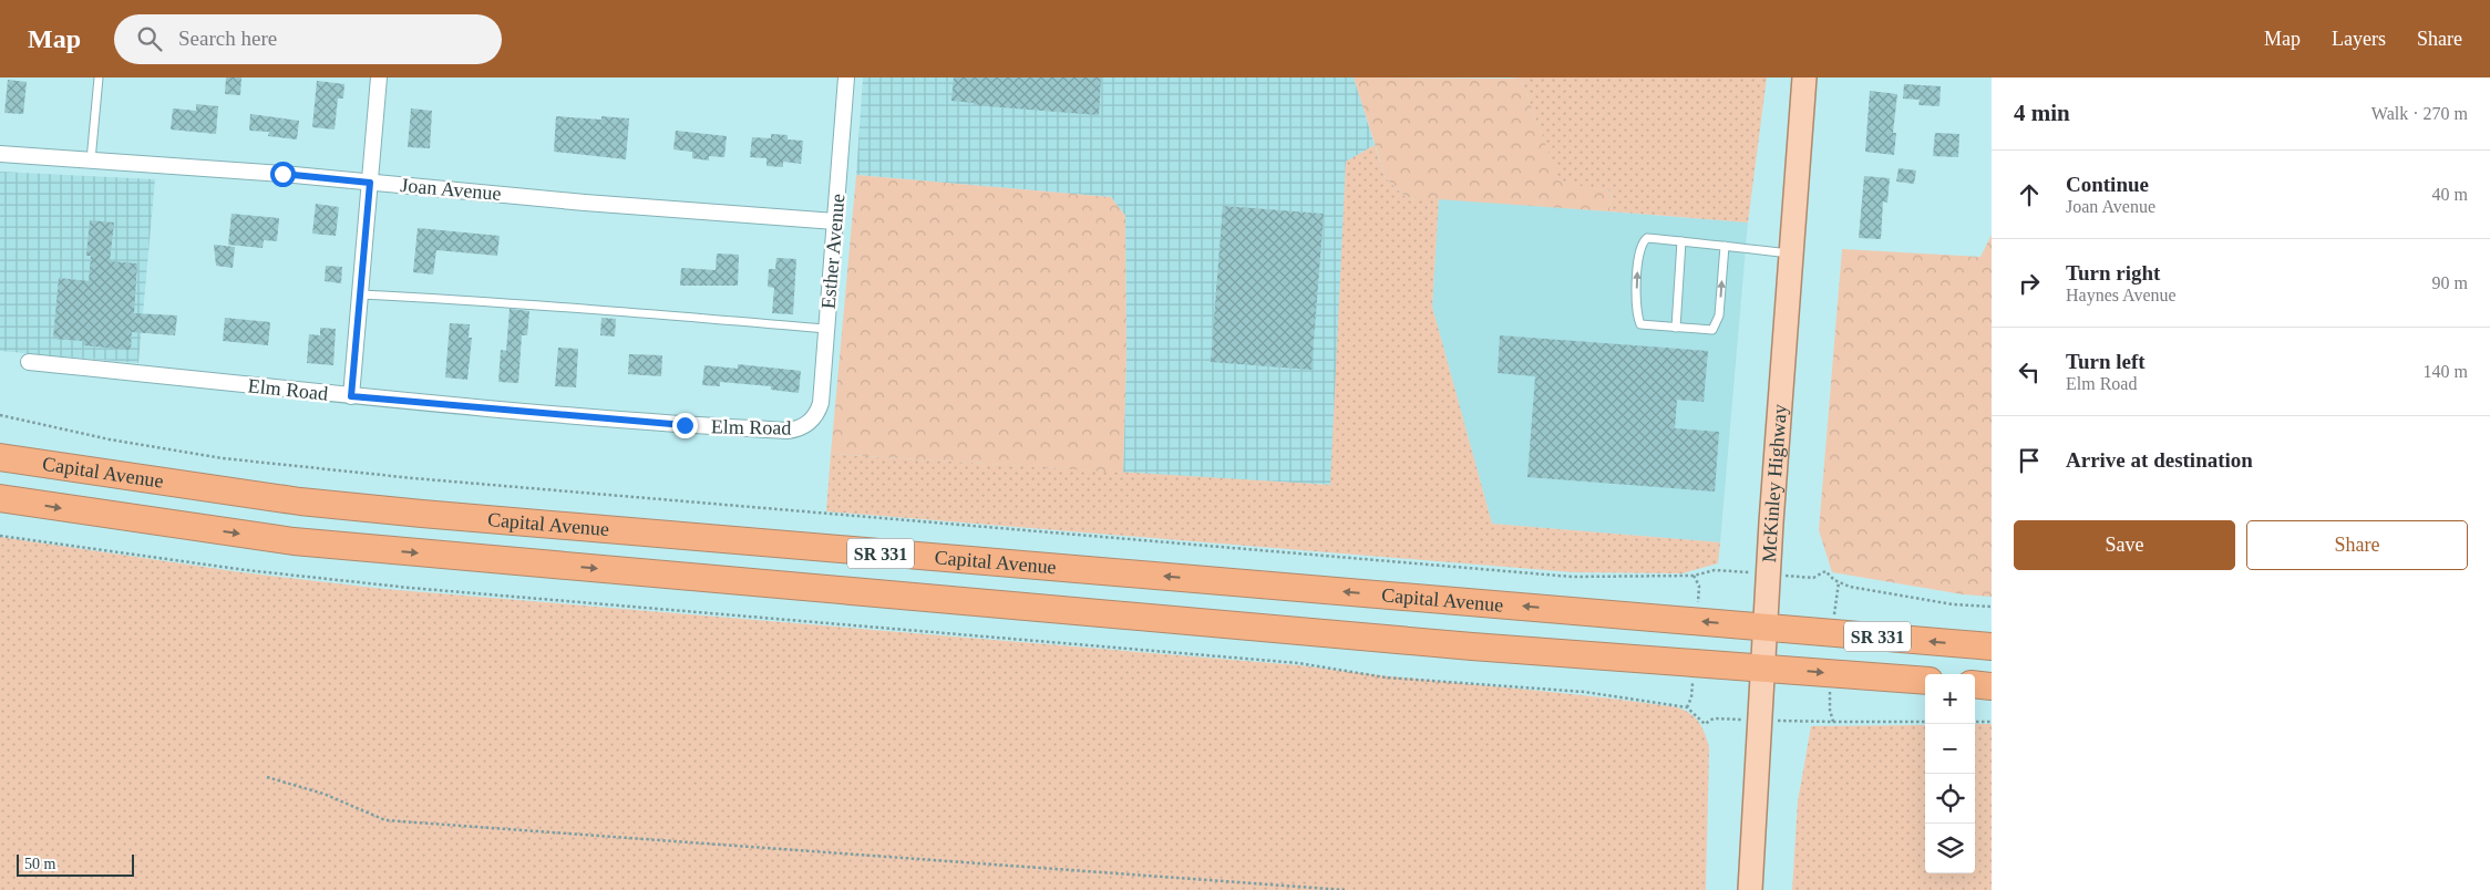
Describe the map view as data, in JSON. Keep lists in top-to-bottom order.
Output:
{
  "streets": {
    "highway": ["Capital Avenue", "SR 331"],
    "main road": ["McKinley Highway"],
    "street": ["Joan Avenue", "Esther Avenue", "Elm Road"]
  },
  "crossings": [
    ["Joan Avenue", "Esther Avenue"],
    ["Esther Avenue", "Elm Road"],
    ["Capital Avenue", "McKinley Highway"]
  ],
  "scale_bar": "50 m",
  "page": {
    "header": "Map",
    "search": "Search here",
    "nav": ["Map", "Layers", "Share"],
    "heading": ["4 min", "Walk · 270 m"],
    "list": [
      ["Continue", "Joan Avenue", "40 m"],
      ["Turn right", "Haynes Avenue", "90 m"],
      ["Turn left", "Elm Road", "140 m"],
      "Arrive at destination"
    ],
    "buttons": ["Save", "Share"],
    "map_buttons": ["+", "−"],
    "scale": "50 m"
  }
}
